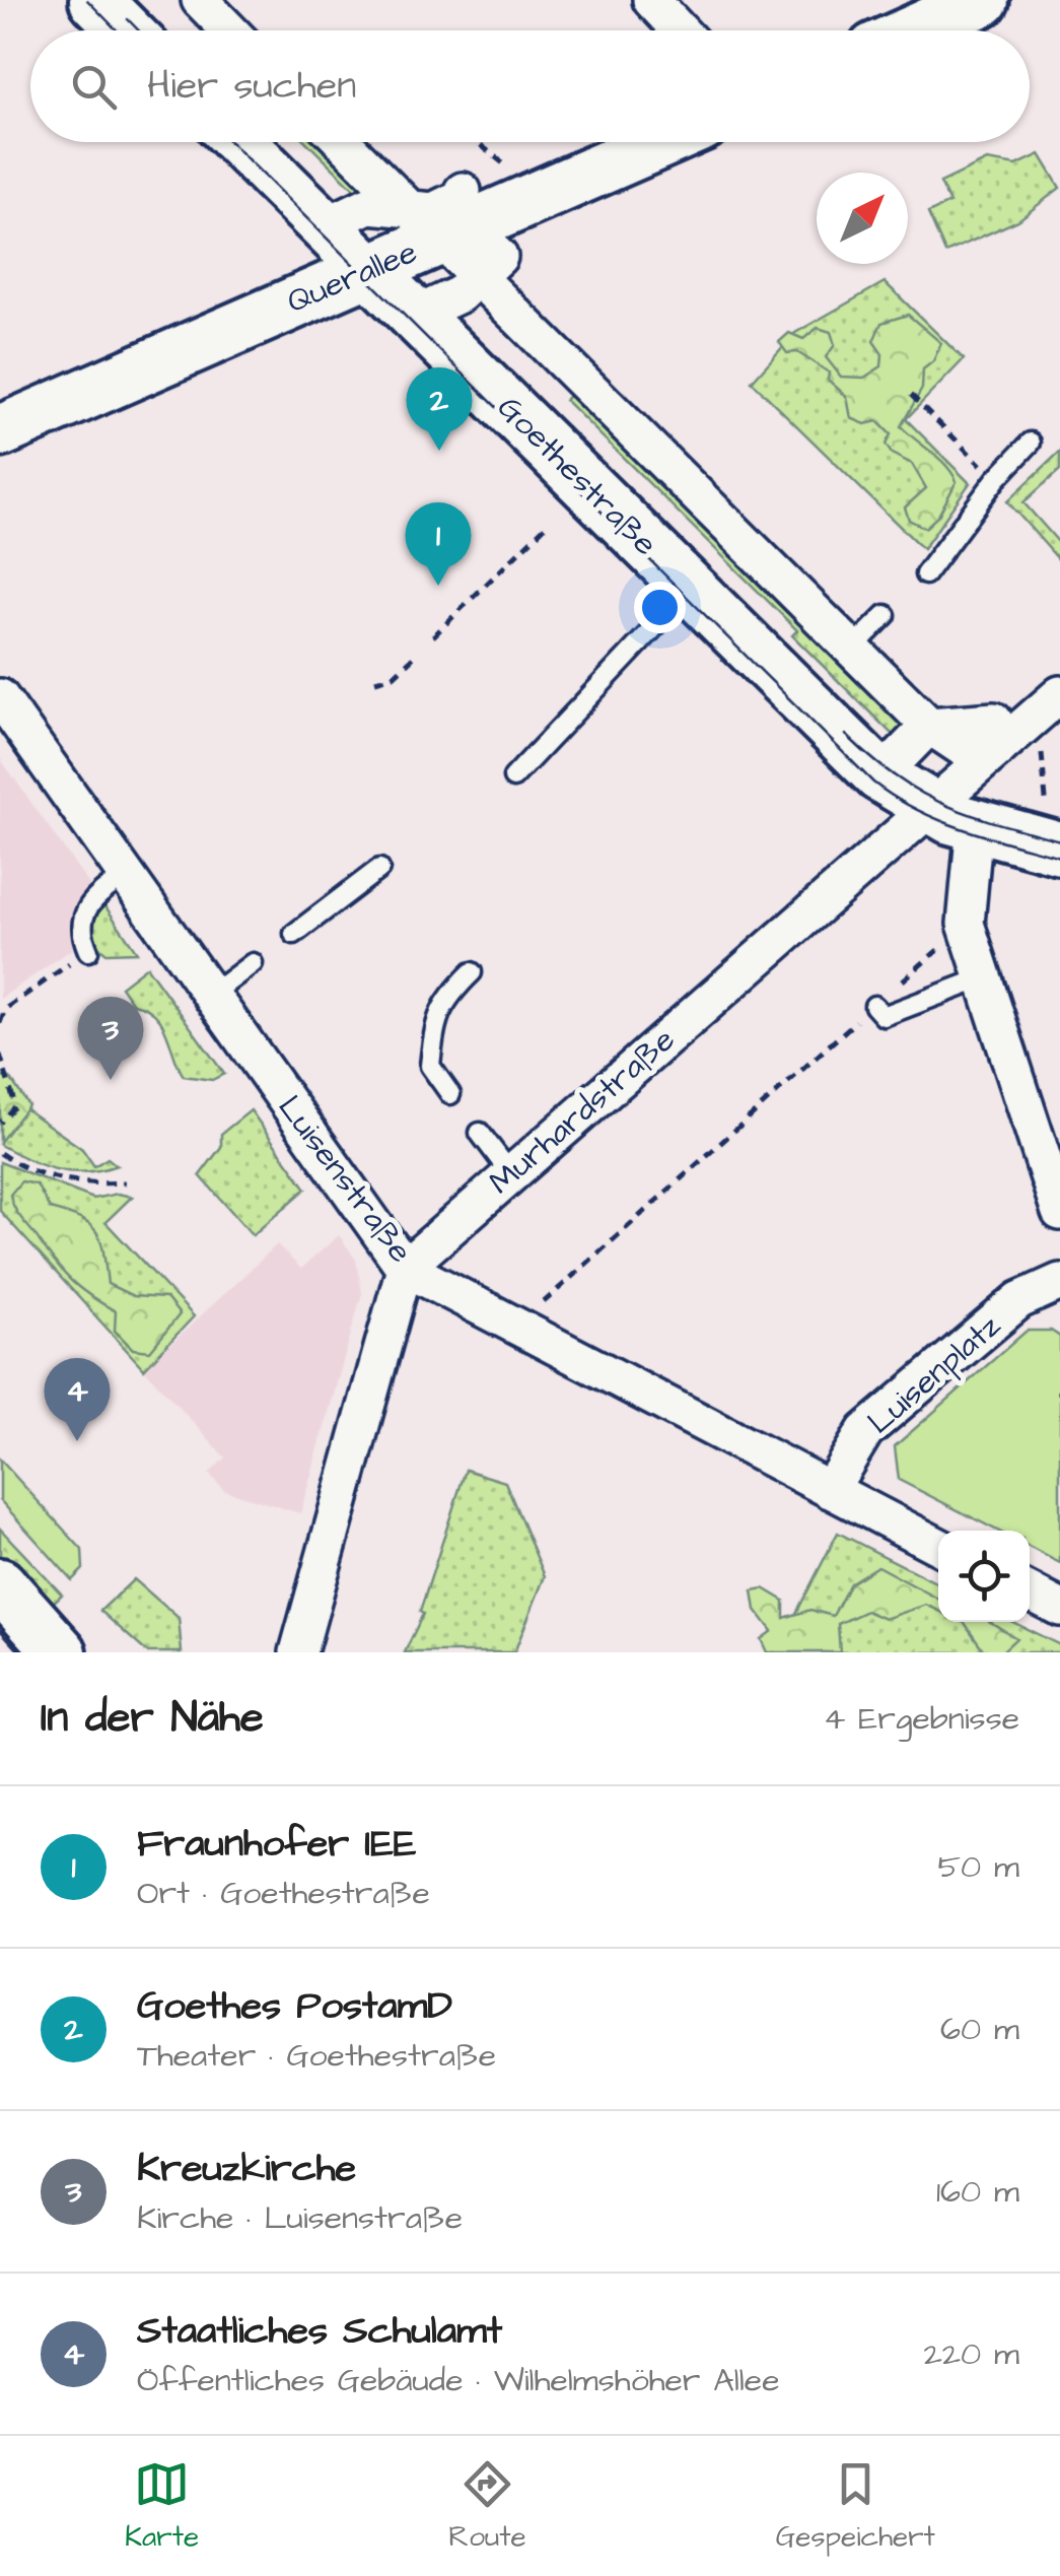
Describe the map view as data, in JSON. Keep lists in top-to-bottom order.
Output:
{
  "streets": {
    "street": [
      "Querallee",
      "Goethestraße",
      "Murhardstraße",
      "Luisenstraße",
      "Luisenplatz"
    ]
  },
  "crossings": [
    ["Querallee", "Goethestraße"],
    ["Goethestraße", "Murhardstraße"],
    ["Murhardstraße", "Luisenstraße"],
    ["Luisenstraße", "Luisenplatz"]
  ],
  "north": "top right",
  "page": {
    "search": "Hier suchen",
    "pins": [
      "2",
      "1",
      "3",
      "4"
    ],
    "heading": ["In der Nähe", "4 Ergebnisse"],
    "list": [
      {
        "mark": "1",
        "name": "Fraunhofer IEE",
        "note": "Ort · Goethestraße",
        "value": "50 m"
      },
      {
        "mark": "2",
        "name": "Goethes PostamD",
        "note": "Theater · Goethestraße",
        "value": "60 m"
      },
      {
        "mark": "3",
        "name": "Kreuzkirche",
        "note": "Kirche · Luisenstraße",
        "value": "160 m"
      },
      {
        "mark": "4",
        "name": "Staatliches Schulamt",
        "note": "Öffentliches Gebäude · Wilhelmshöher Allee",
        "value": "220 m"
      }
    ],
    "nav": ["Karte", "Route", "Gespeichert"]
  }
}
